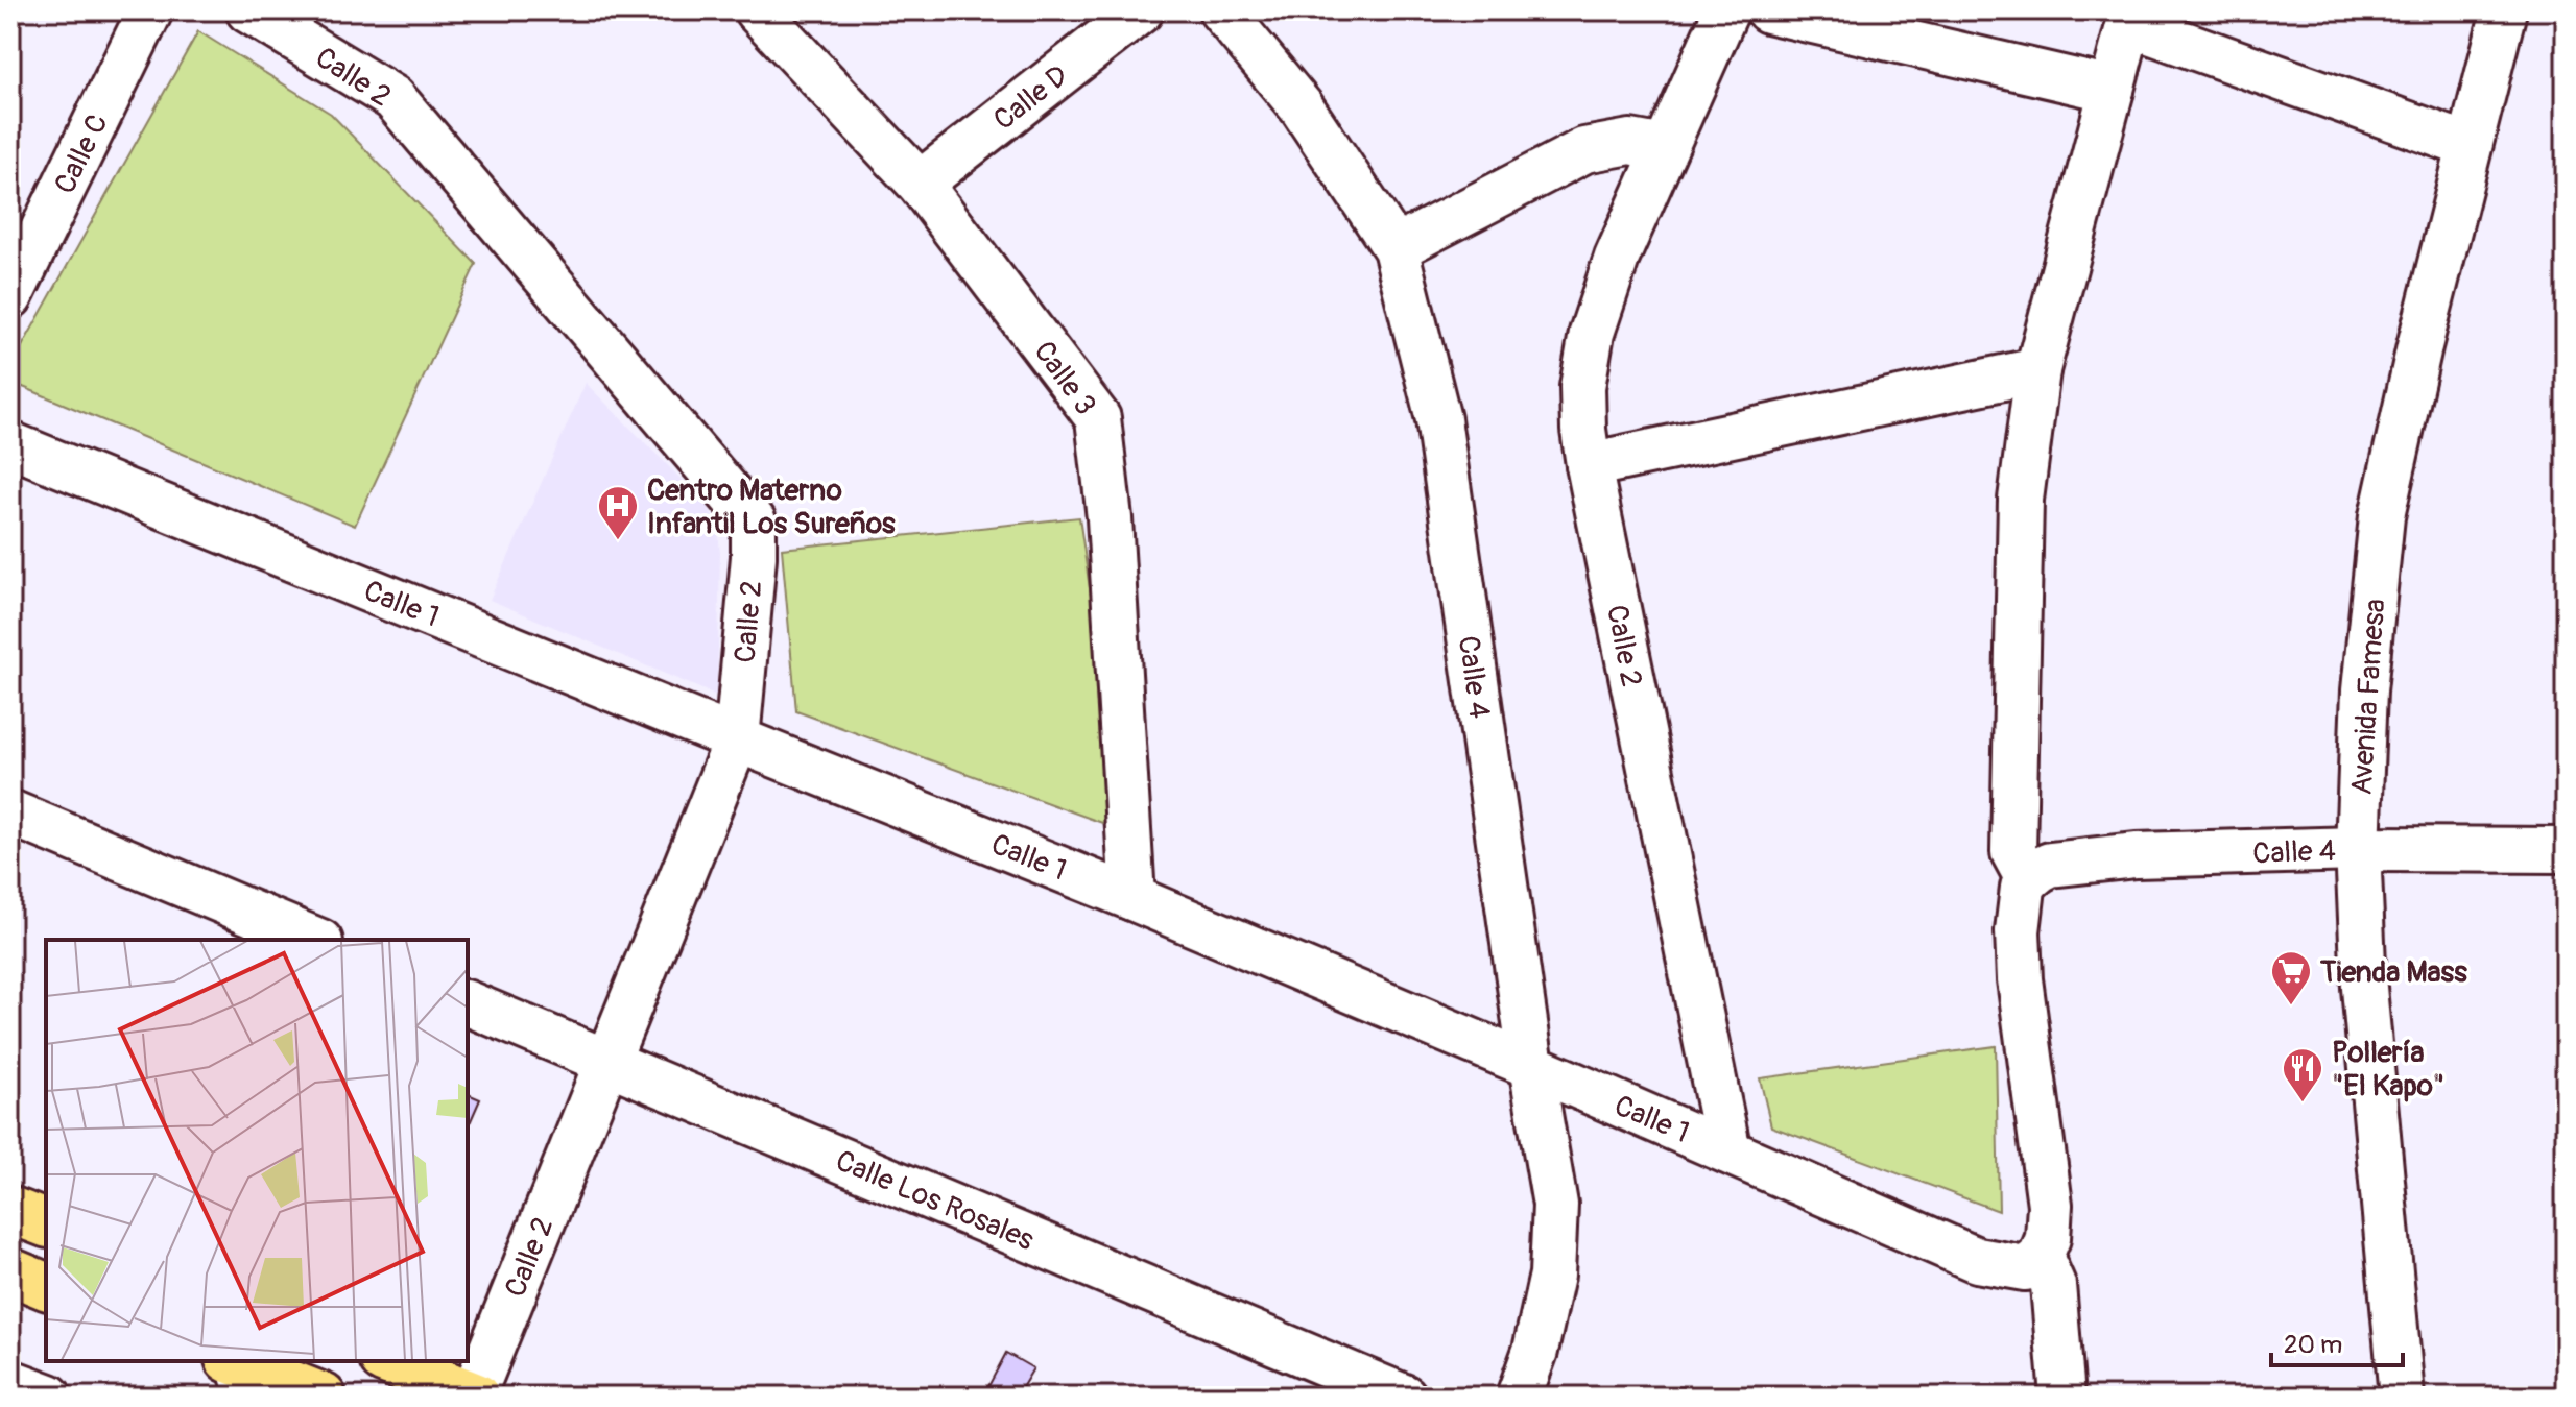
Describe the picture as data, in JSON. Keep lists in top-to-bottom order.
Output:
{
  "streets": {
    "street": [
      "Calle 2",
      "Calle D",
      "Calle C",
      "Calle 3",
      "Calle 1",
      "Calle 4",
      "Avenida Famesa",
      "Calle Los Rosales"
    ]
  },
  "crossings": [
    ["Calle 2", "Calle 1"],
    ["Calle 2", "Calle Los Rosales"],
    ["Calle D", "Calle 3"],
    ["Calle 3", "Calle 1"],
    ["Calle 1", "Calle 4"],
    ["Calle 4", "Avenida Famesa"]
  ],
  "places": {
    "hospital": ["Centro Materno Infantil Los Sureños"],
    "supermarket": ["Tienda Mass"],
    "restaurant": ["Pollería \"El Kapo\""]
  },
  "scale_bar": "20 m"
}
